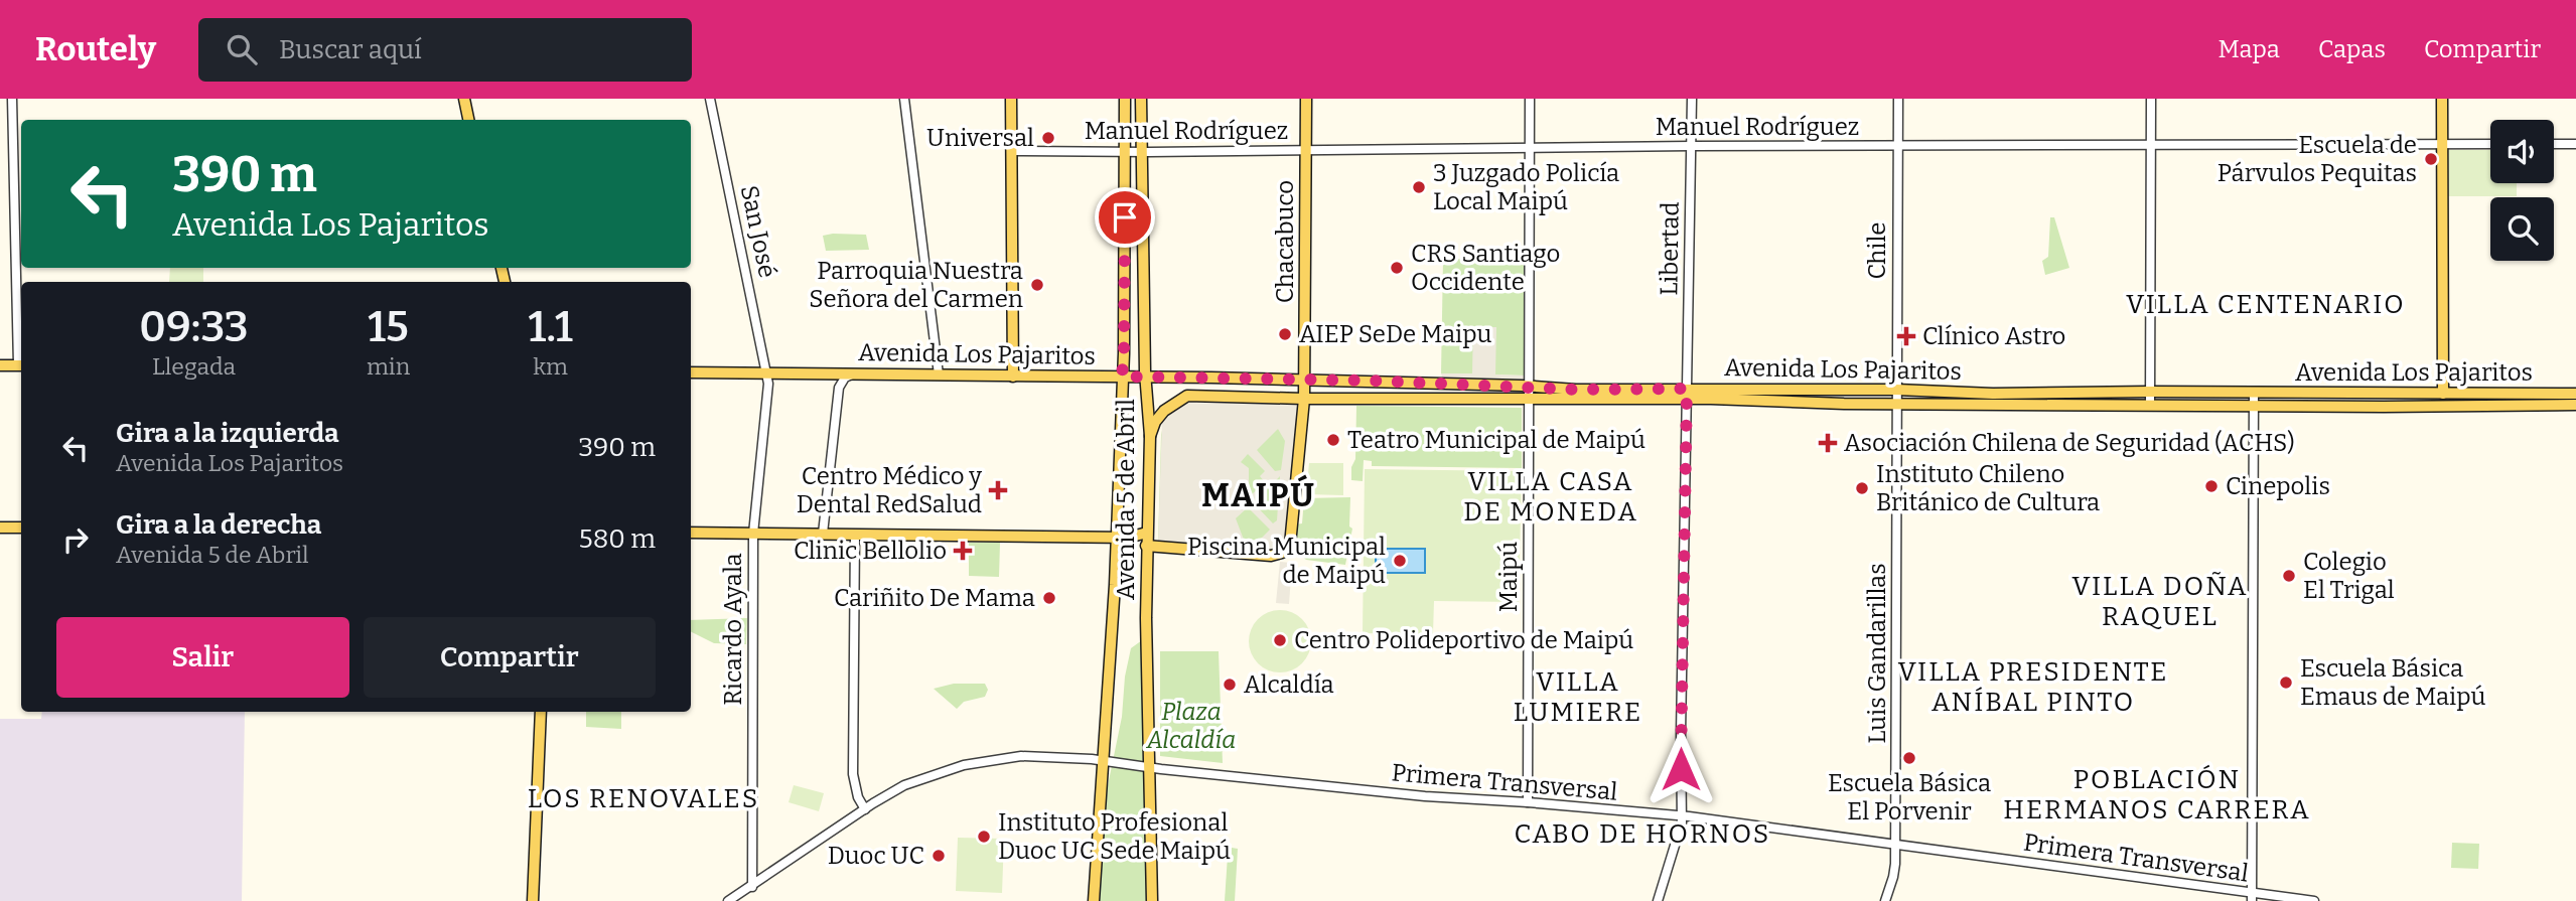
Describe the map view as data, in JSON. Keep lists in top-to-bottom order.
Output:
{
  "streets": {
    "main road": ["Chacabuco", "Avenida Los Pajaritos", "Avenida 5 de Abril"],
    "street": [
      "Manuel Rodríguez",
      "San José",
      "Libertad",
      "Chile",
      "Maipú",
      "Ricardo Ayala",
      "Luis Gandarillas",
      "Primera Transversal"
    ]
  },
  "crossings": [
    ["Manuel Rodríguez", "Chacabuco"],
    ["Manuel Rodríguez", "Libertad"],
    ["Manuel Rodríguez", "Chile"],
    ["Manuel Rodríguez", "Avenida 5 de Abril"],
    ["Manuel Rodríguez", "Maipú"],
    ["San José", "Avenida Los Pajaritos"],
    ["San José", "Ricardo Ayala"],
    ["Chacabuco", "Avenida Los Pajaritos"],
    ["Chacabuco", "Avenida 5 de Abril"],
    ["Libertad", "Avenida Los Pajaritos"],
    ["Libertad", "Primera Transversal"],
    ["Chile", "Avenida Los Pajaritos"],
    ["Chile", "Luis Gandarillas"],
    ["Avenida Los Pajaritos", "Avenida 5 de Abril"],
    ["Avenida Los Pajaritos", "Maipú"],
    ["Avenida Los Pajaritos", "Ricardo Ayala"],
    ["Avenida Los Pajaritos", "Luis Gandarillas"],
    ["Avenida 5 de Abril", "Primera Transversal"],
    ["Maipú", "Primera Transversal"],
    ["Ricardo Ayala", "Primera Transversal"],
    ["Luis Gandarillas", "Primera Transversal"]
  ],
  "districts": [
    "VILLA CENTENARIO",
    "VILLA CASA DE MONEDA",
    "MAIPÚ",
    "VILLA DOÑA RAQUEL",
    "VILLA PRESIDENTE ANÍBAL PINTO",
    "VILLA LUMIERE",
    "POBLACIÓN HERMANOS CARRERA",
    "LOS RENOVALES",
    "CABO DE HORNOS"
  ],
  "parks": ["Plaza Alcaldía"],
  "places": {
    "other": [
      "Universal",
      "Escuela de Párvulos Pequitas",
      "3 Juzgado Policía Local Maipú",
      "CRS Santiago Occidente",
      "Parroquia Nuestra Señora del Carmen",
      "AIEP SeDe Maipu",
      "Teatro Municipal de Maipú",
      "Cinepolis",
      "Instituto Chileno Británico de Cultura",
      "Piscina Municipal de Maipú",
      "Colegio El Trigal",
      "Cariñito De Mama",
      "Centro Polideportivo de Maipú",
      "Escuela Básica Emaus de Maipú",
      "Alcaldía",
      "Escuela Básica El Porvenir",
      "Instituto Profesional Duoc UC Sede Maipú",
      "Duoc UC"
    ],
    "health": [
      "Clínico Astro",
      "Asociación Chilena de Seguridad (ACHS)",
      "Centro Médico y Dental RedSalud",
      "Clinic Bellolio"
    ]
  },
  "page": {
    "header": "Routely",
    "search": "Buscar aquí",
    "nav": ["Mapa", "Capas", "Compartir"],
    "turn": ["390 m", "Avenida Los Pajaritos"],
    "eta": [
      "09:33",
      "Llegada",
      "15",
      "min",
      "1.1",
      "km"
    ],
    "list": [
      {
        "name": "Gira a la izquierda",
        "note": "Avenida Los Pajaritos",
        "value": "390 m"
      },
      {
        "name": "Gira a la derecha",
        "note": "Avenida 5 de Abril",
        "value": "580 m"
      }
    ],
    "buttons": ["Salir", "Compartir"]
  }
}
